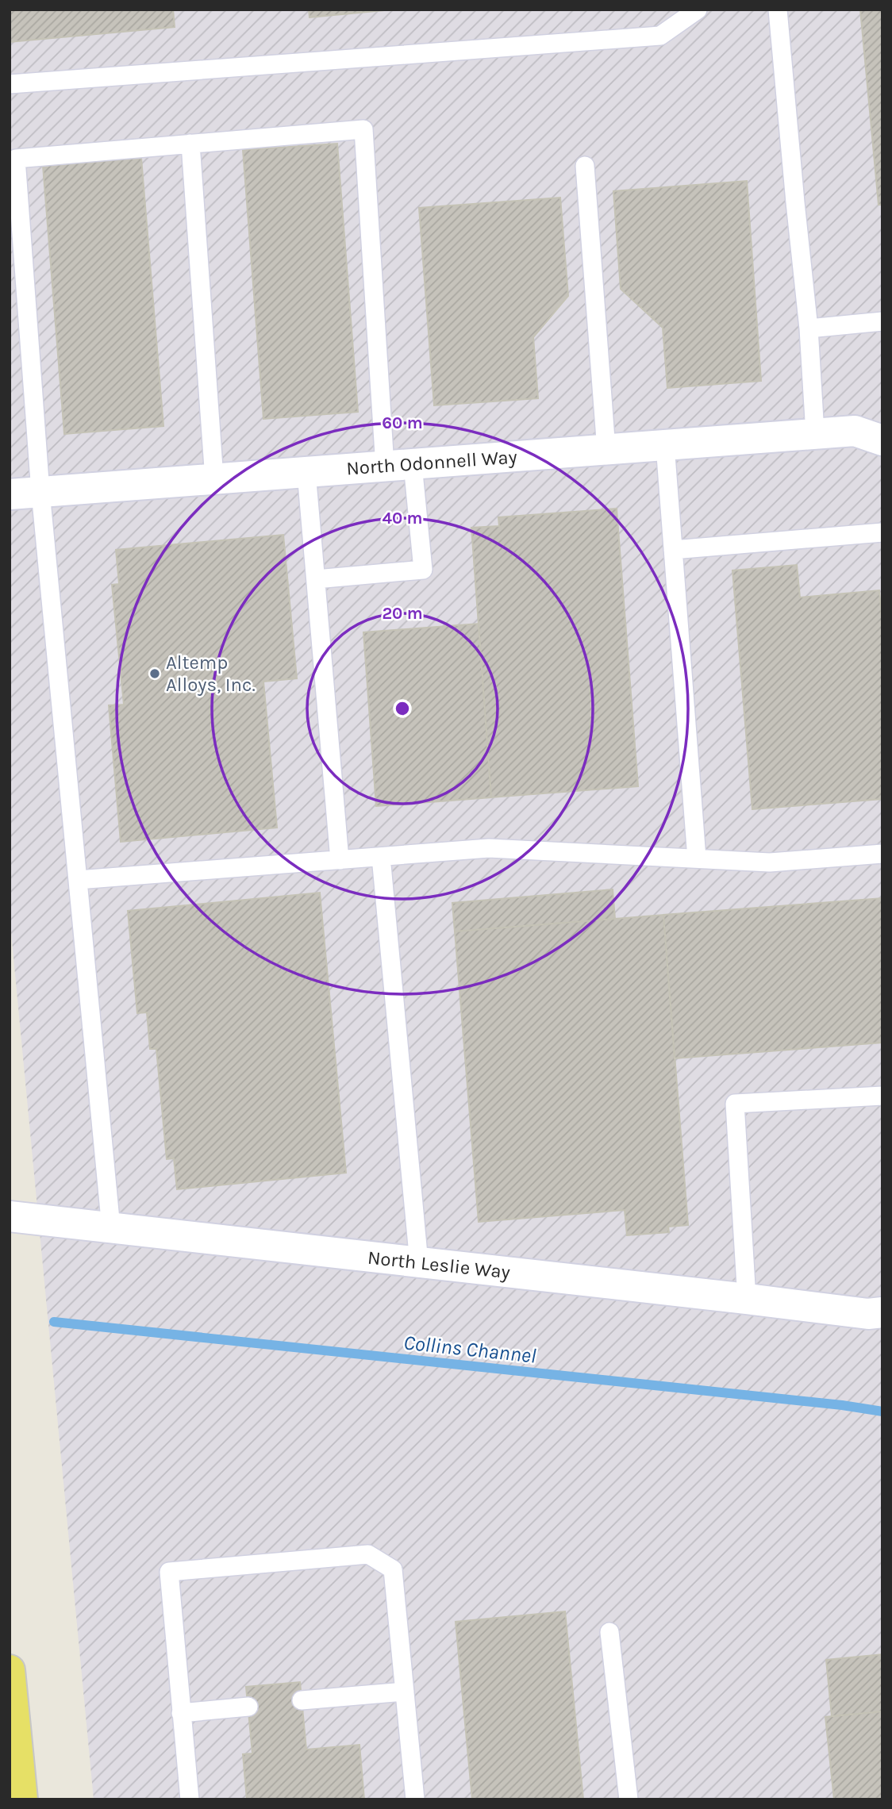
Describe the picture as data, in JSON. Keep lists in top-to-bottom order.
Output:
{
  "streets": {
    "street": ["North Odonnell Way", "North Leslie Way"]
  },
  "water": ["Collins Channel"],
  "places": ["Altemp Alloys, Inc."],
  "rings": ["60 m", "40 m", "20 m"]
}
